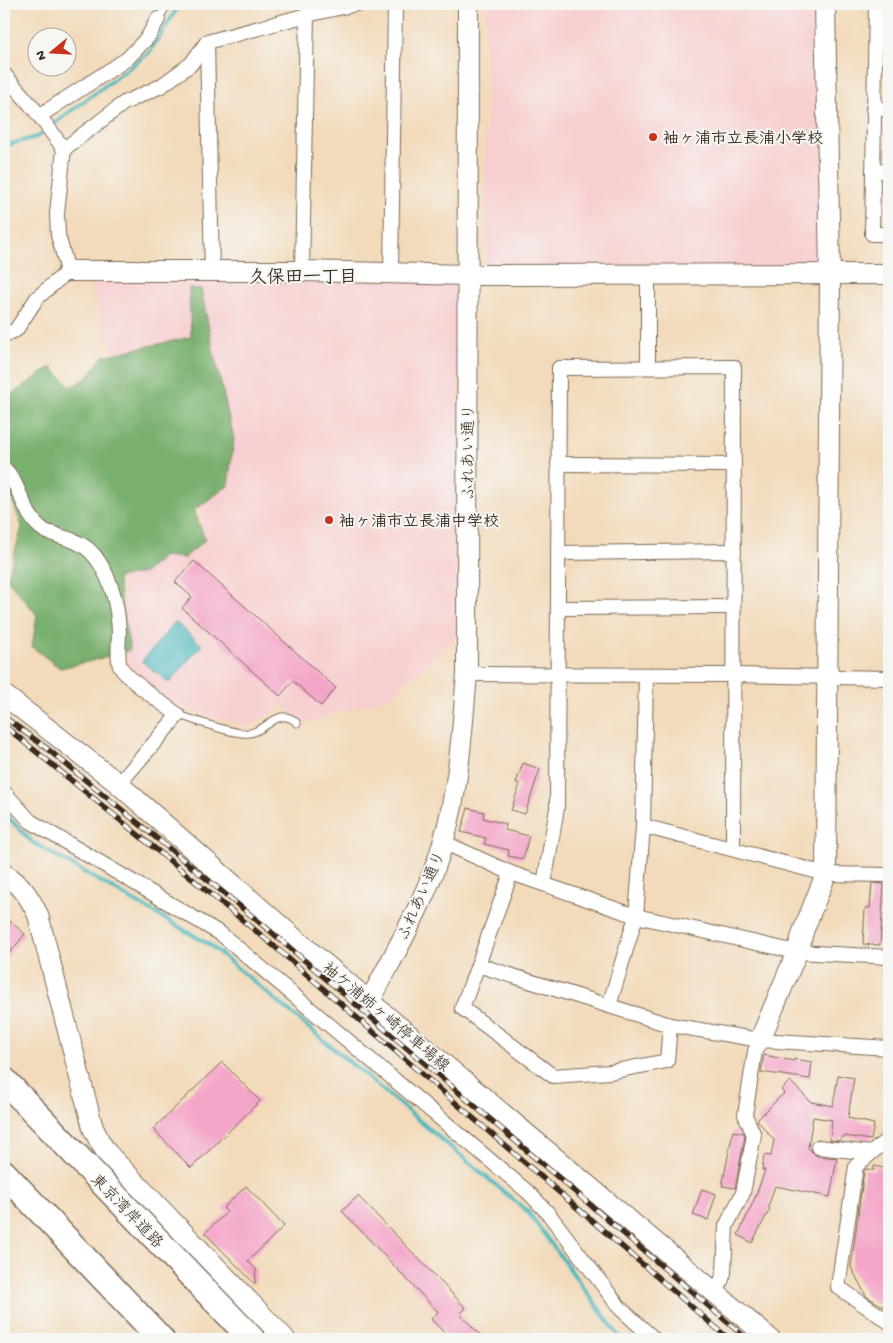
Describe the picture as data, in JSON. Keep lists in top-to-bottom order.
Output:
{
  "streets": {
    "highway": ["東京湾岸道路"],
    "street": ["ふれあい通り", "袖ケ浦姉ヶ崎停車場線"]
  },
  "crossings": [
    ["ふれあい通り", "袖ケ浦姉ヶ崎停車場線"]
  ],
  "districts": ["久保田一丁目"],
  "places": ["袖ヶ浦市立長浦小学校", "袖ヶ浦市立長浦中学校"],
  "north": "left"
}
